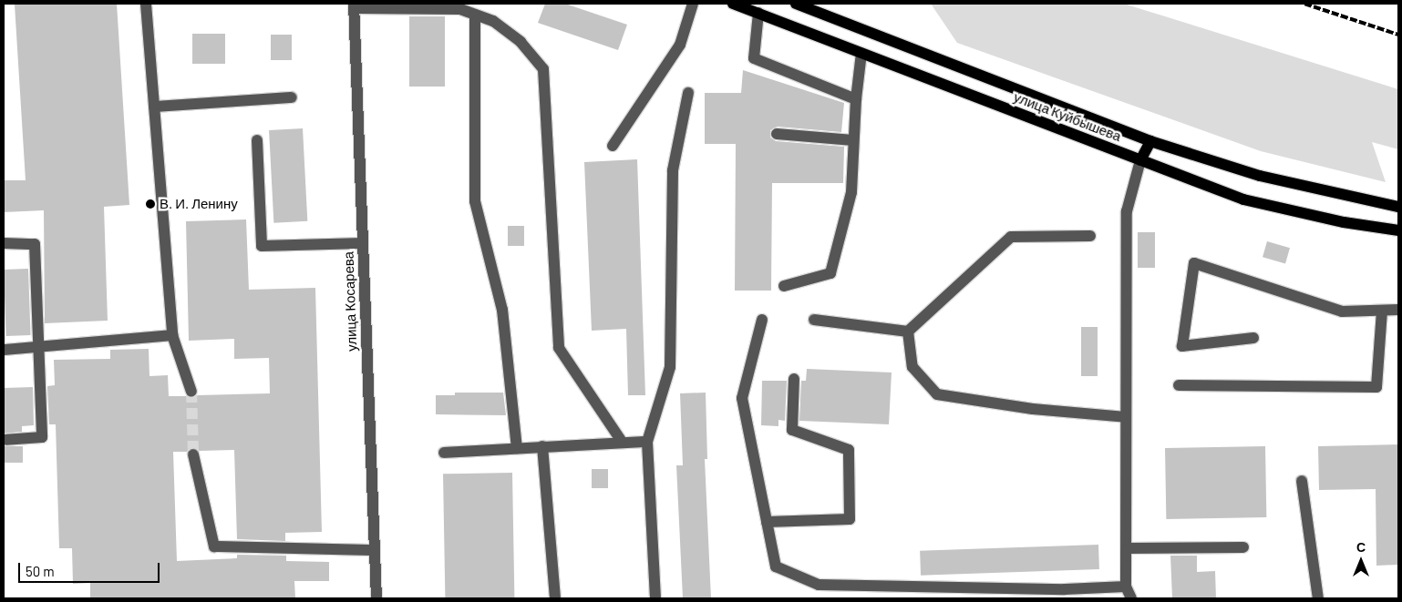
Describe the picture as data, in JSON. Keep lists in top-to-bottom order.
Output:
{
  "streets": {
    "main road": ["улица Куйбышева"],
    "street": ["улица Косарева"]
  },
  "places": ["В. И. Ленину"],
  "scale_bar": "50 m",
  "north": "top"
}
